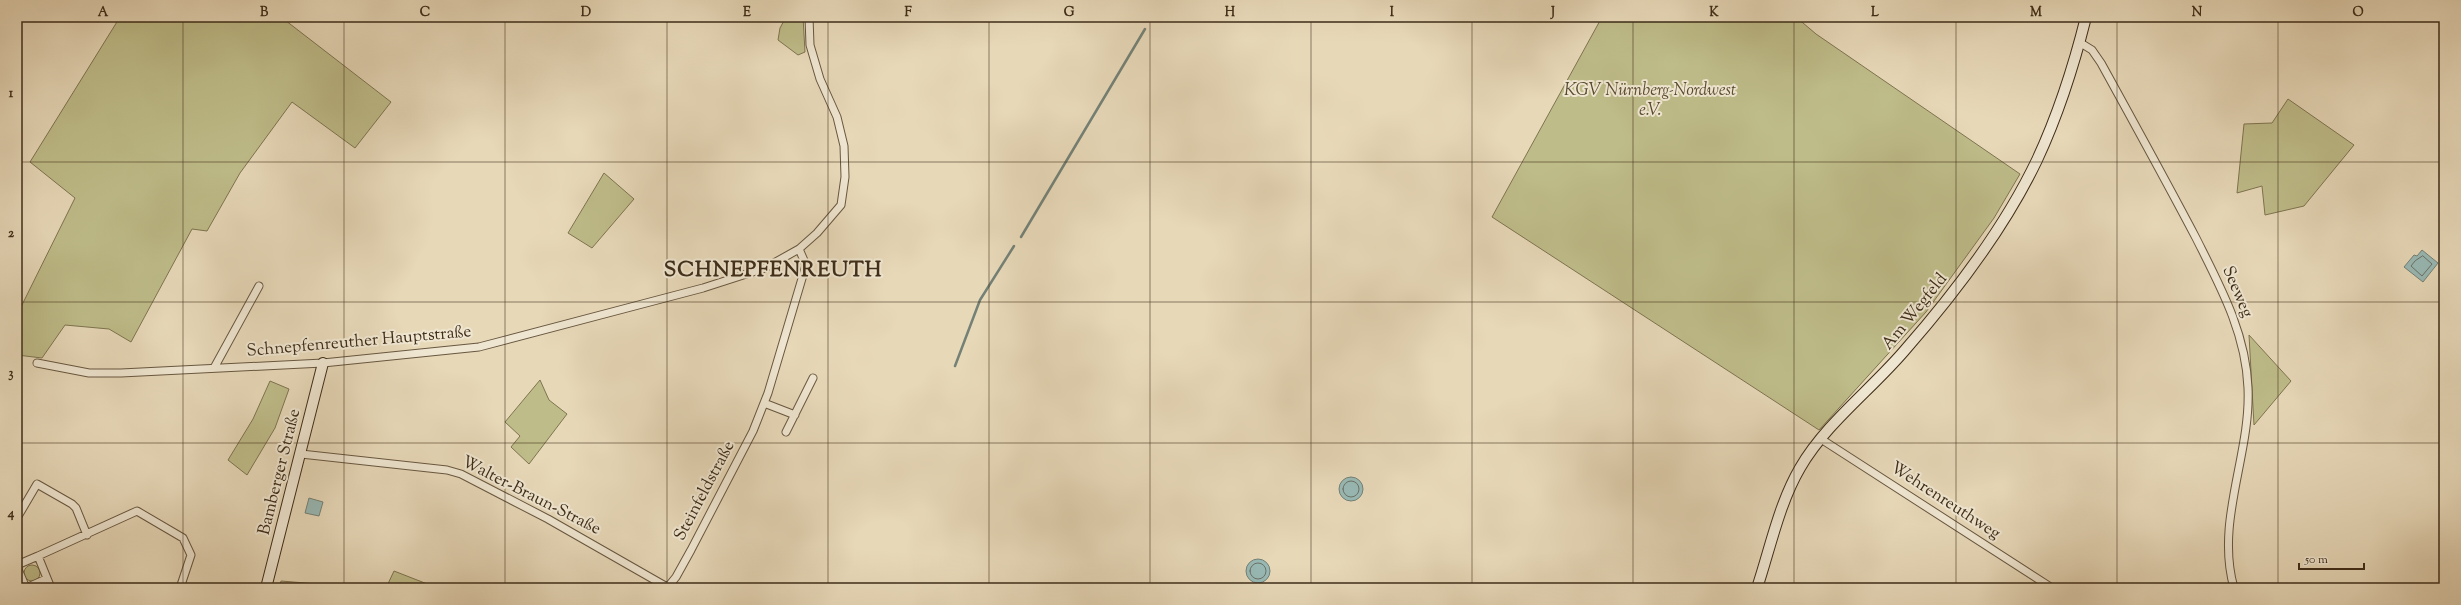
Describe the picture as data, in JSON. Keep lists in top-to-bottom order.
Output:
{
  "streets": {
    "street": [
      "Seeweg",
      "Am Wegfeld",
      "Schnepfenreuther Hauptstraße",
      "Bamberger Straße",
      "Steinfeldstraße",
      "Walter-Braun-Straße",
      "Wehrenreuthweg"
    ]
  },
  "crossings": [
    ["Seeweg", "Am Wegfeld"],
    ["Am Wegfeld", "Wehrenreuthweg"],
    ["Schnepfenreuther Hauptstraße", "Bamberger Straße"],
    ["Schnepfenreuther Hauptstraße", "Steinfeldstraße"],
    ["Bamberger Straße", "Walter-Braun-Straße"],
    ["Steinfeldstraße", "Walter-Braun-Straße"]
  ],
  "districts": ["SCHNEPFENREUTH"],
  "parks": ["KGV Nürnberg-Nordwest e.V."],
  "scale_bar": "50 m",
  "grid": {
    "columns": [
      "A",
      "B",
      "C",
      "D",
      "E",
      "F",
      "G",
      "H",
      "I",
      "J",
      "K",
      "L",
      "M",
      "N",
      "O"
    ],
    "rows": [
      "1",
      "2",
      "3",
      "4"
    ]
  }
}
